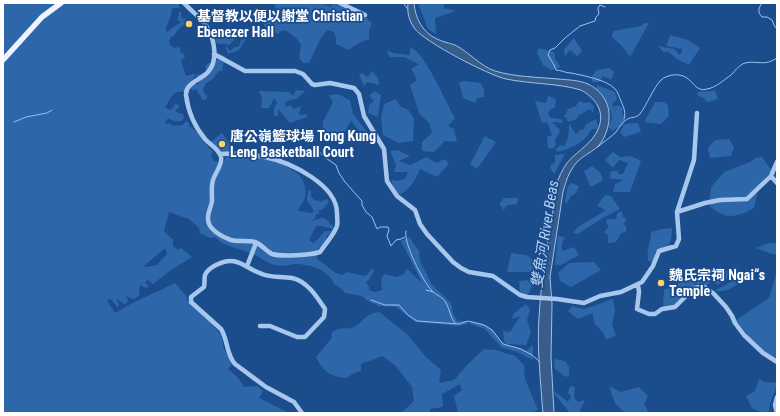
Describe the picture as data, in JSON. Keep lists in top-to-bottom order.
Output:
{
  "water": ["雙魚河 River Beas"],
  "places": ["基督教以便以謝堂 Christian Ebenezer Hall", "唐公嶺籃球場 Tong Kung Leng Basketball Court", "魏氏宗祠 Ngai“s Temple"]
}
